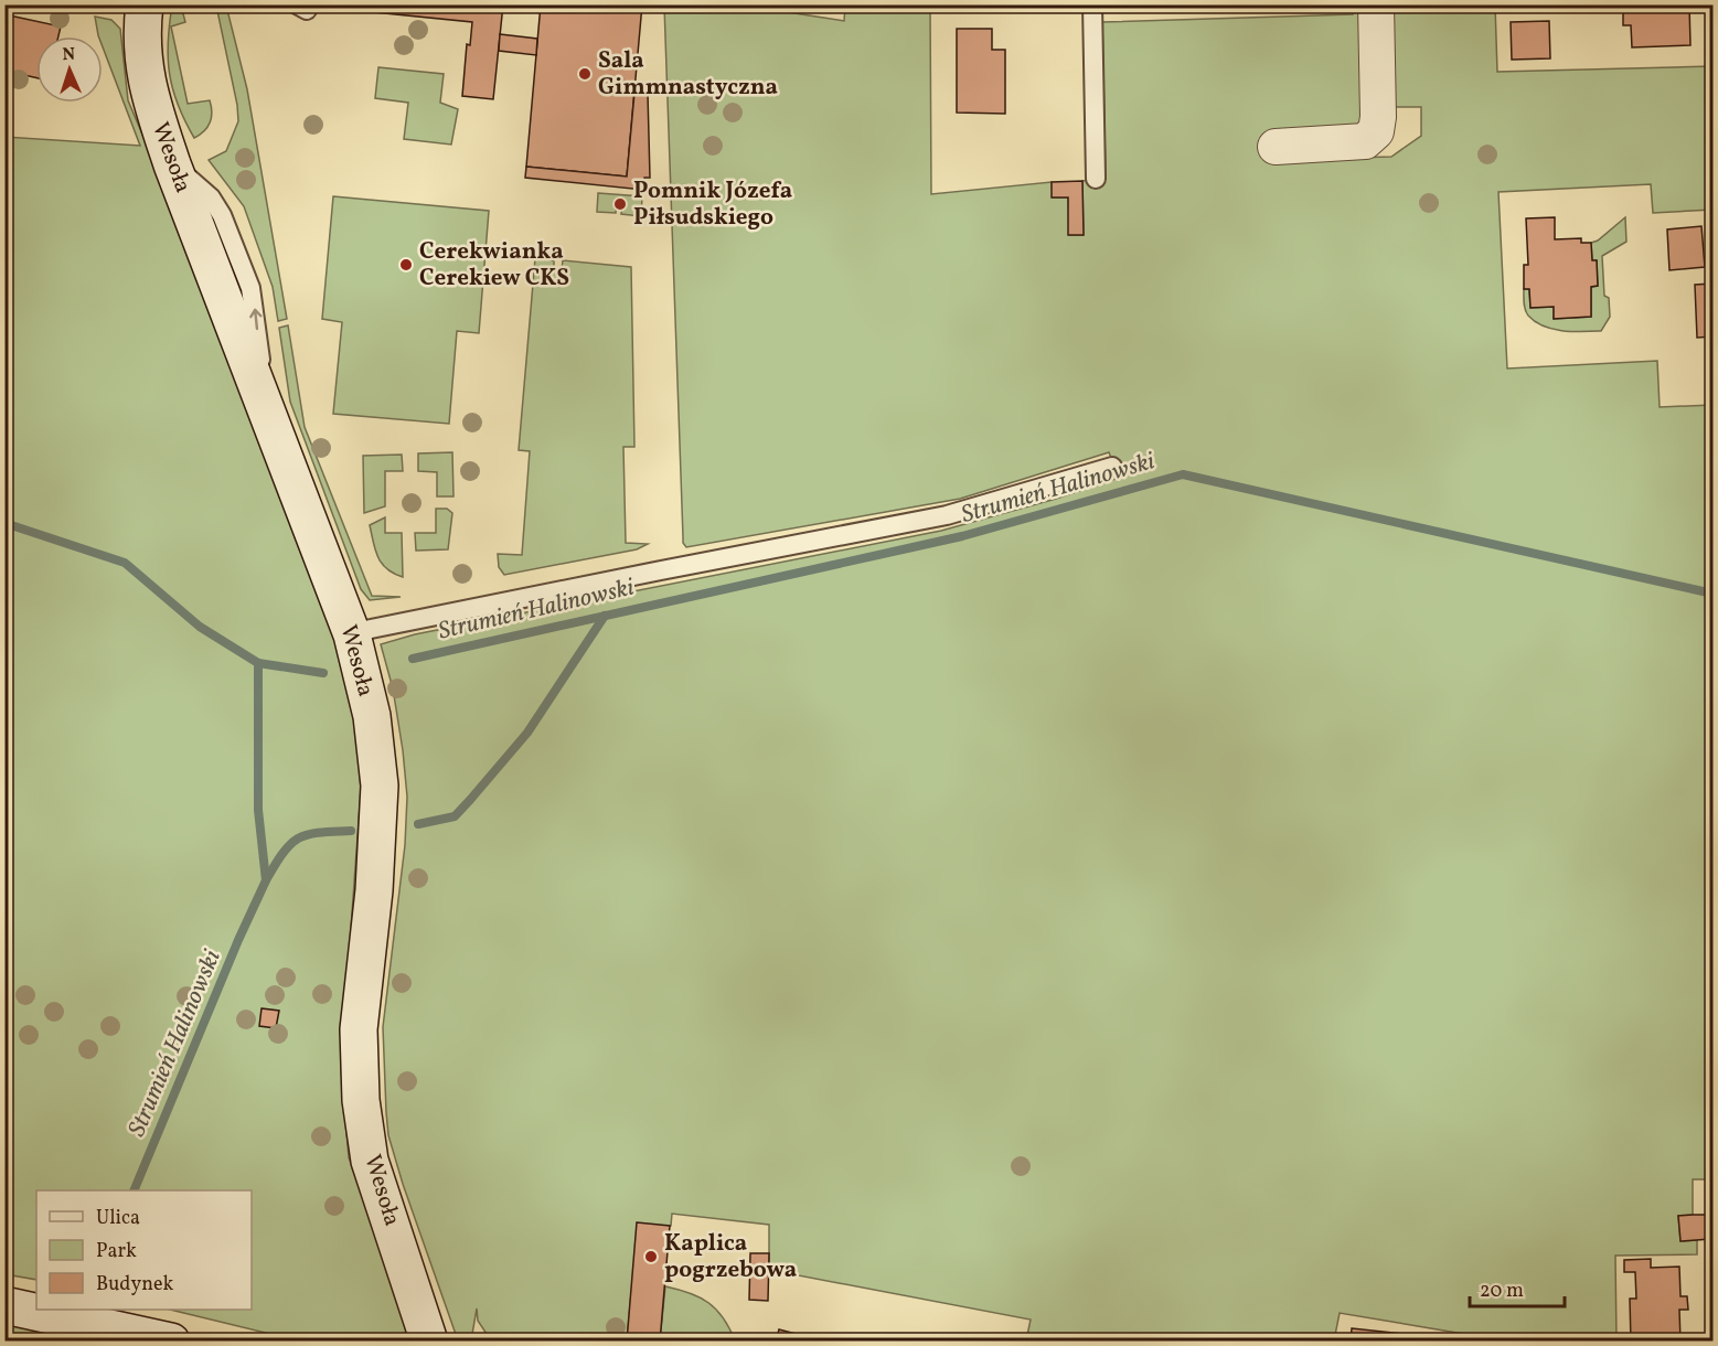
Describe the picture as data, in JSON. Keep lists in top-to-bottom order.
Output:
{
  "streets": {
    "street": ["Wesoła"]
  },
  "water": ["Strumień Halinowski"],
  "places": [
    "Sala Gimmnastyczna",
    "Pomnik Józefa Piłsudskiego",
    "Cerekwianka Cerekiew CKS",
    "Kaplica pogrzebowa"
  ],
  "legend": ["Ulica", "Park", "Budynek"],
  "scale_bar": "20 m",
  "north": "top"
}
